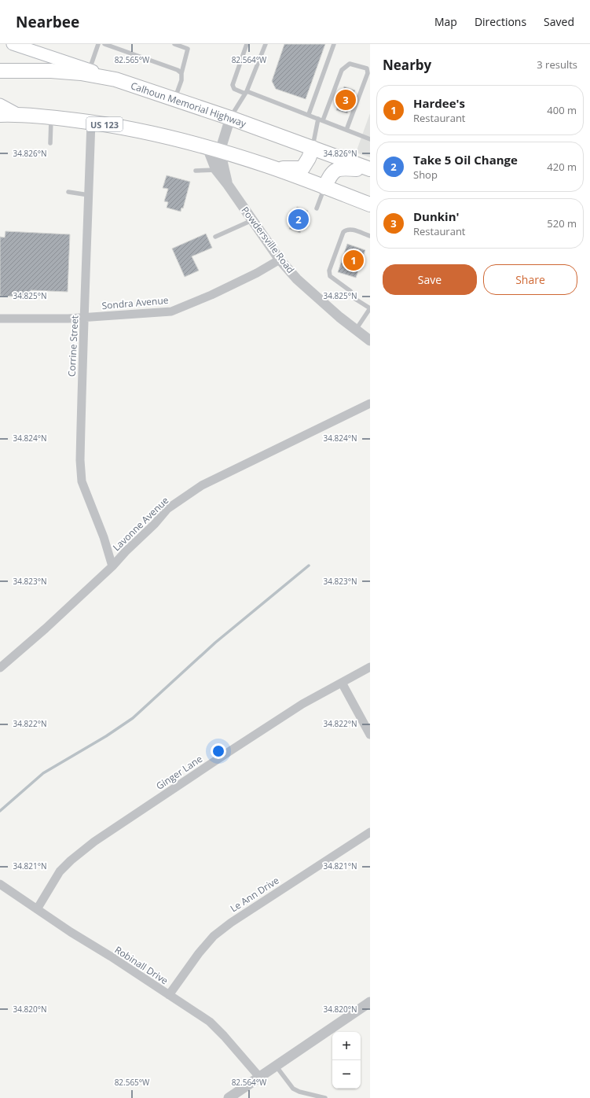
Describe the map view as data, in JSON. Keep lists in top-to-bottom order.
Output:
{
  "streets": {
    "highway": ["Calhoun Memorial Highway", "US 123"],
    "street": [
      "Powdersville Road",
      "Sondra Avenue",
      "Corrine Street",
      "Lavonne Avenue",
      "Ginger Lane",
      "Le Ann Drive",
      "Robinall Drive"
    ]
  },
  "crossings": [
    ["US 123", "Powdersville Road"],
    ["US 123", "Corrine Street"],
    ["Powdersville Road", "Sondra Avenue"],
    ["Sondra Avenue", "Corrine Street"],
    ["Corrine Street", "Lavonne Avenue"],
    ["Ginger Lane", "Robinall Drive"],
    ["Le Ann Drive", "Robinall Drive"]
  ],
  "page": {
    "header": "Nearbee",
    "nav": ["Map", "Directions", "Saved"],
    "heading": ["Nearby", "3 results"],
    "list": [
      {
        "mark": "1",
        "name": "Hardee's",
        "note": "Restaurant",
        "value": "400 m"
      },
      {
        "mark": "2",
        "name": "Take 5 Oil Change",
        "note": "Shop",
        "value": "420 m"
      },
      {
        "mark": "3",
        "name": "Dunkin'",
        "note": "Restaurant",
        "value": "520 m"
      }
    ],
    "pins": ["3", "2", "1"],
    "buttons": ["Save", "Share"],
    "map_buttons": ["+", "−"]
  },
  "coordinates": [
    "82.565°W",
    "82.564°W",
    "34.826°N",
    "34.825°N",
    "34.824°N",
    "34.823°N",
    "34.822°N",
    "34.821°N",
    "34.820°N"
  ]
}
